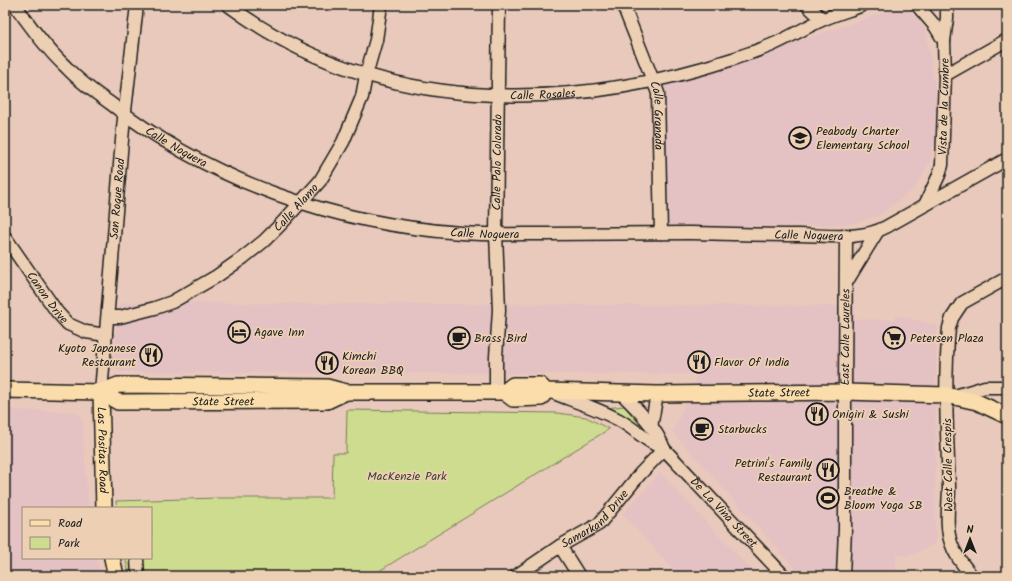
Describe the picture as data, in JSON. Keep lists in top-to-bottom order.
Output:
{
  "streets": {
    "main road": ["State Street", "Las Positas Road"],
    "street": [
      "Calle Rosales",
      "Vista de la Cumbre",
      "Calle Granada",
      "Calle Noguera",
      "Calle Palo Colorado",
      "San Roque Road",
      "Calle Alamo",
      "Canon Drive",
      "East Calle Laureles",
      "West Calle Crespis",
      "De La Vina Street",
      "Samarkand Drive"
    ]
  },
  "crossings": [
    ["Calle Rosales", "Calle Granada"],
    ["Calle Rosales", "Calle Palo Colorado"],
    ["Calle Rosales", "Calle Alamo"],
    ["Vista de la Cumbre", "Calle Noguera"],
    ["Calle Granada", "Calle Noguera"],
    ["Calle Noguera", "Calle Palo Colorado"],
    ["Calle Noguera", "San Roque Road"],
    ["Calle Noguera", "Calle Alamo"],
    ["Calle Noguera", "East Calle Laureles"],
    ["Calle Palo Colorado", "State Street"],
    ["San Roque Road", "Calle Alamo"],
    ["San Roque Road", "Canon Drive"],
    ["San Roque Road", "State Street"],
    ["San Roque Road", "Las Positas Road"],
    ["East Calle Laureles", "State Street"],
    ["State Street", "Las Positas Road"],
    ["State Street", "West Calle Crespis"],
    ["State Street", "De La Vina Street"],
    ["De La Vina Street", "Samarkand Drive"]
  ],
  "parks": ["MacKenzie Park"],
  "places": {
    "school or university": ["Peabody Charter Elementary School"],
    "hotel": ["Agave Inn"],
    "cafe": ["Brass Bird", "Starbucks"],
    "supermarket": ["Petersen Plaza"],
    "restaurant": [
      "Kyoto Japanese Restaurant",
      "Flavor Of India",
      "Kimchi Korean BBQ",
      "Onigiri & Sushi",
      "Petrini's Family Restaurant"
    ],
    "sports": ["Breathe & Bloom Yoga SB"]
  },
  "legend": ["Road", "Park"],
  "north": "top"
}
